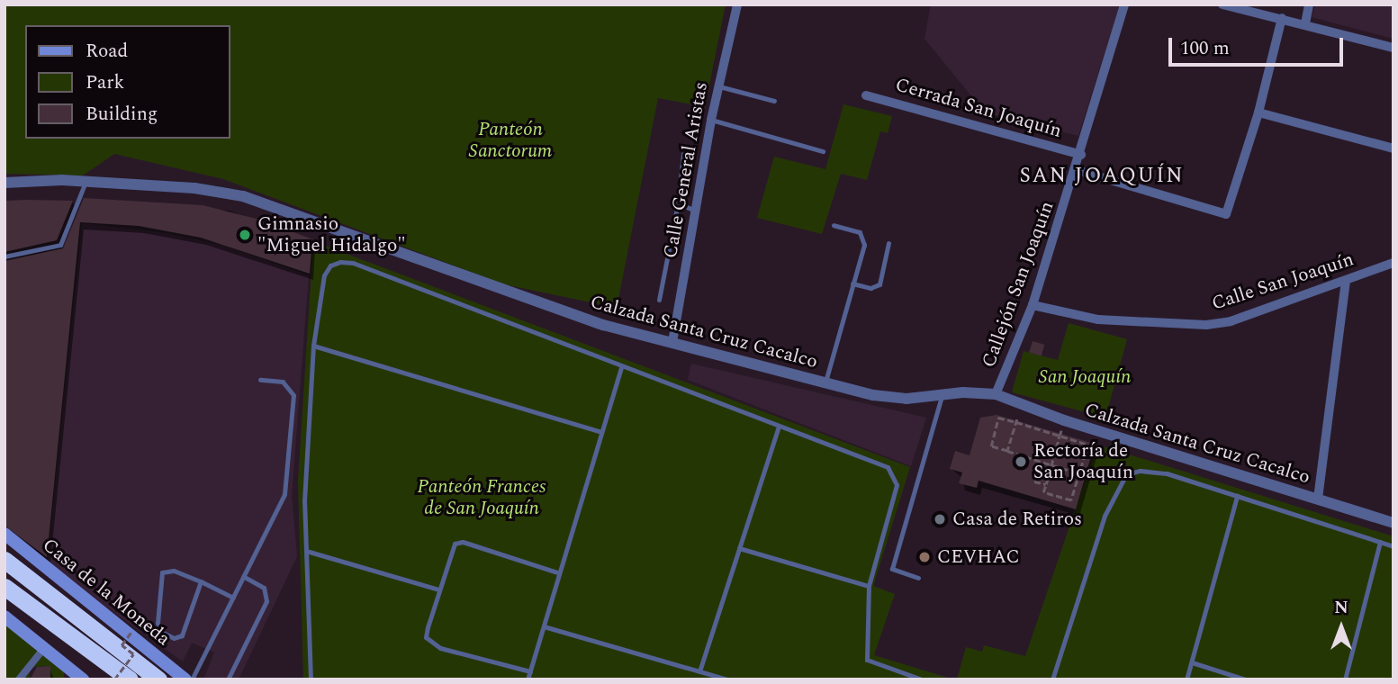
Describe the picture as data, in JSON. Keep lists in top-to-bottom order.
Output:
{
  "streets": {
    "main road": ["Casa de la Moneda"],
    "street": [
      "Cerrada San Joaquín",
      "Calle General Aristas",
      "Calle San Joaquín",
      "Callejón San Joaquín",
      "Calzada Santa Cruz Cacalco"
    ]
  },
  "crossings": [
    ["Cerrada San Joaquín", "Callejón San Joaquín"],
    ["Calle General Aristas", "Calzada Santa Cruz Cacalco"],
    ["Calle San Joaquín", "Callejón San Joaquín"],
    ["Callejón San Joaquín", "Calzada Santa Cruz Cacalco"]
  ],
  "districts": ["SAN JOAQUÍN"],
  "parks": ["Panteón Sanctorum", "San Joaquín", "Panteón Frances de San Joaquín"],
  "places": [
    "Gimnasio \"Miguel Hidalgo\"",
    "Rectoría de San Joaquín",
    "Casa de Retiros",
    "CEVHAC"
  ],
  "legend": ["Road", "Park", "Building"],
  "scale_bar": "100 m",
  "north": "top"
}
